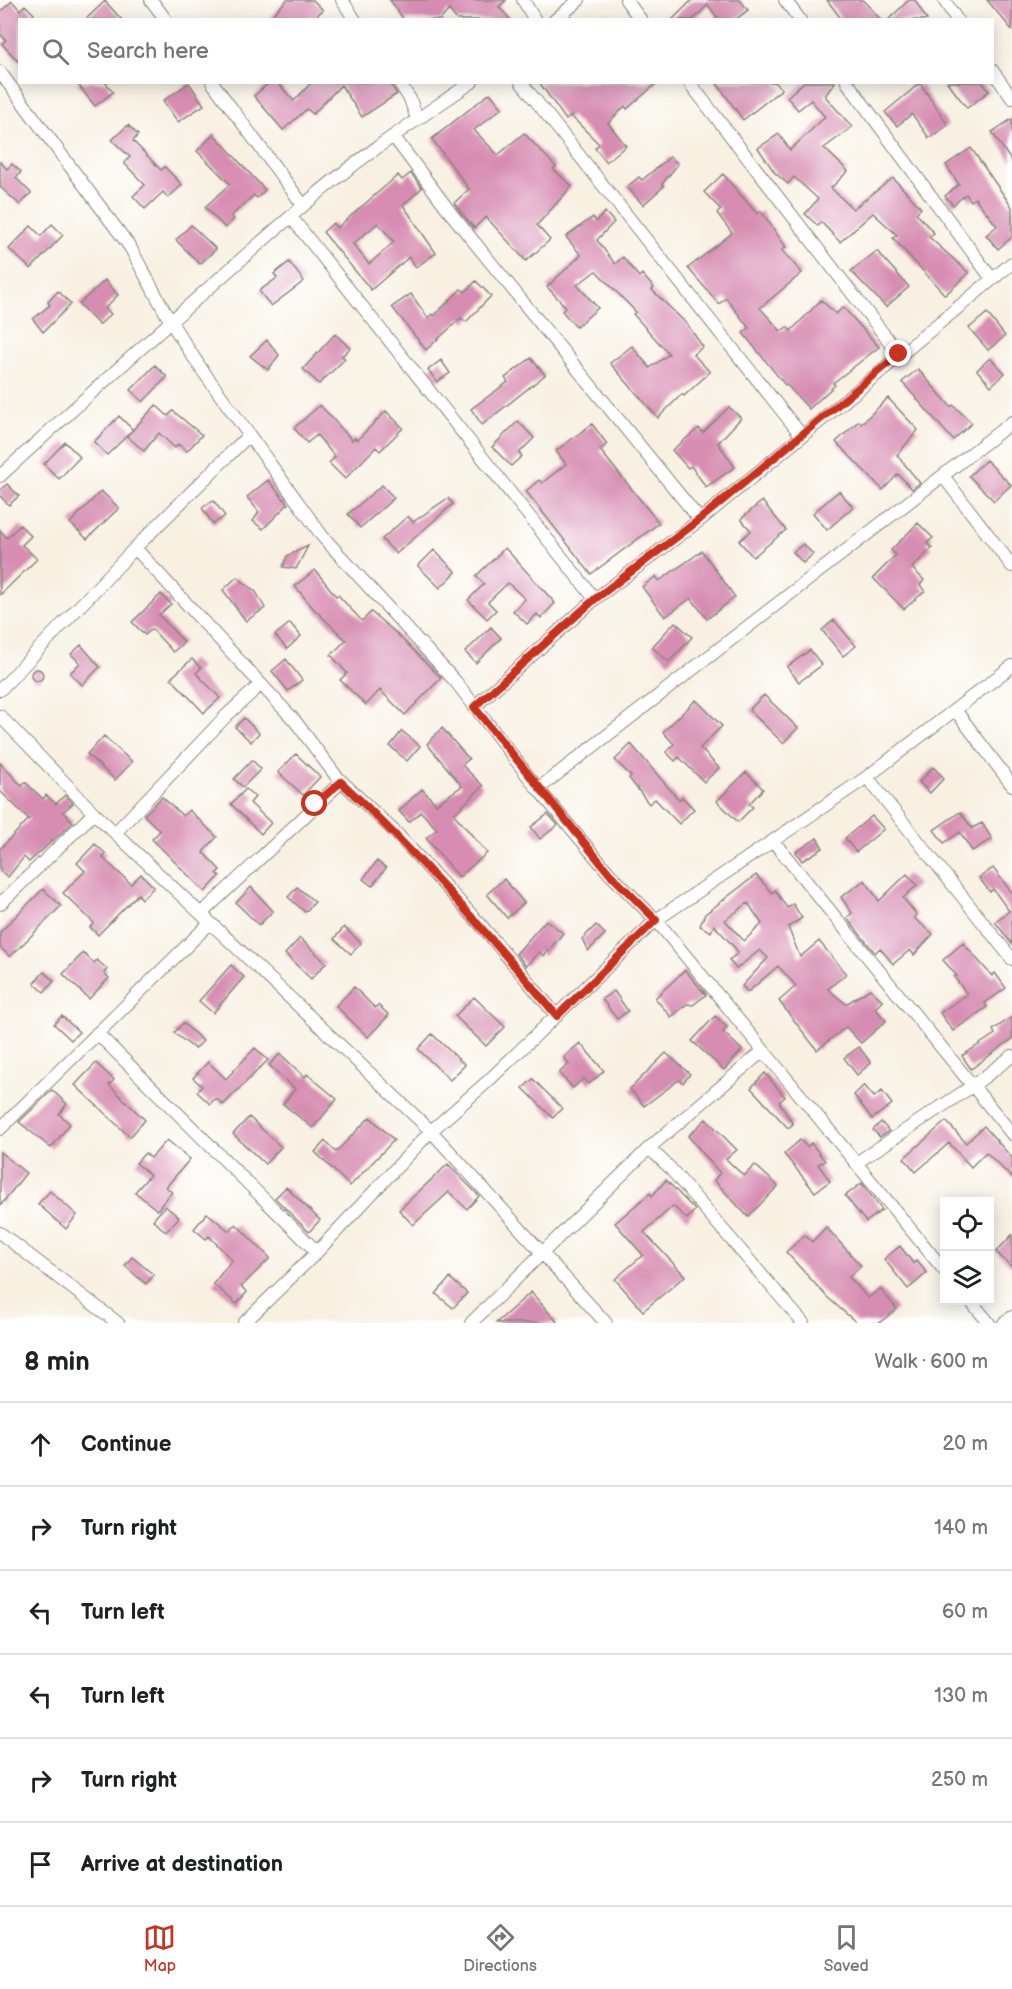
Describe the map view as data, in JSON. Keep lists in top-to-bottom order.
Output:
{
  "page": {
    "search": "Search here",
    "heading": ["8 min", "Walk · 600 m"],
    "list": [
      ["Continue", "20 m"],
      ["Turn right", "140 m"],
      ["Turn left", "60 m"],
      ["Turn left", "130 m"],
      ["Turn right", "250 m"],
      "Arrive at destination"
    ],
    "nav": ["Map", "Directions", "Saved"]
  }
}
